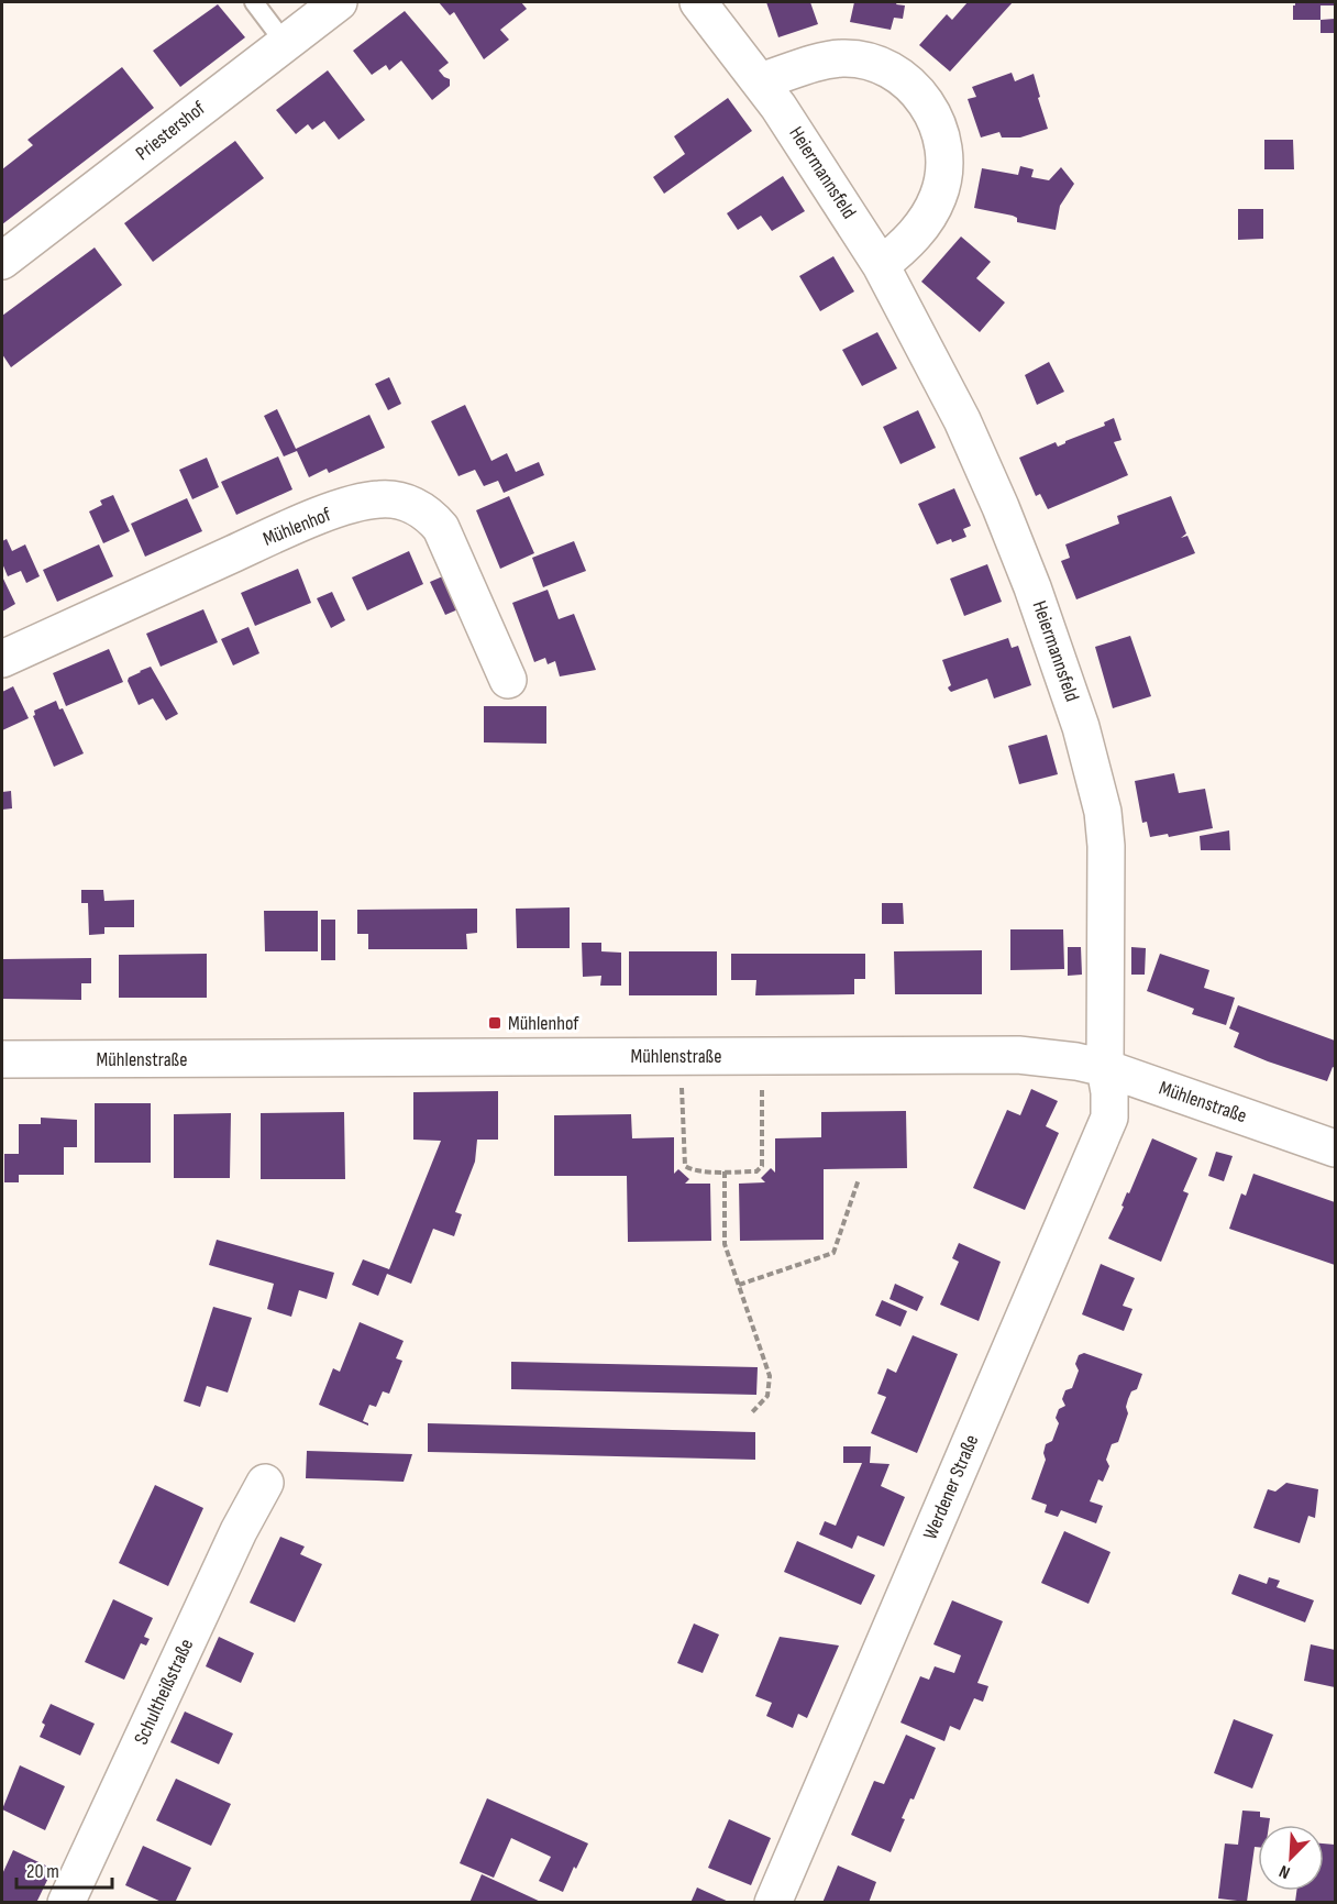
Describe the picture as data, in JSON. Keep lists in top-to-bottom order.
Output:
{
  "streets": {
    "street": [
      "Priestershof",
      "Heiermannsfeld",
      "Mühlenhof",
      "Mühlenstraße",
      "Werdener Straße",
      "Schultheißstraße"
    ]
  },
  "crossings": [
    ["Heiermannsfeld", "Mühlenstraße"],
    ["Heiermannsfeld", "Werdener Straße"],
    ["Mühlenstraße", "Werdener Straße"]
  ],
  "places": {
    "transit": ["Mühlenhof"]
  },
  "scale_bar": "20 m",
  "north": "bottom left"
}
